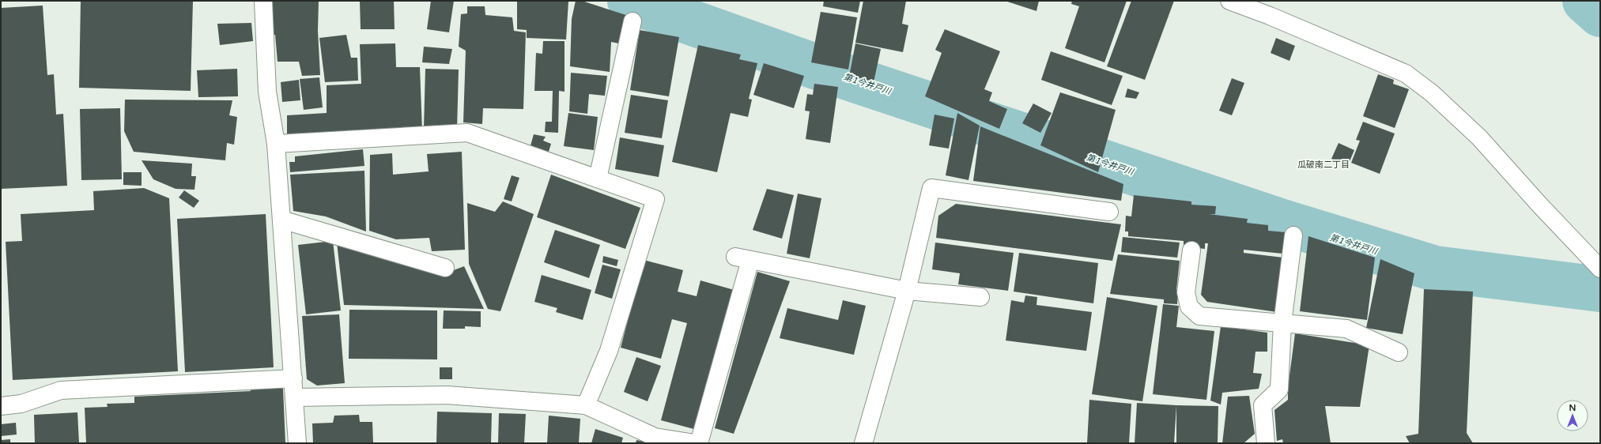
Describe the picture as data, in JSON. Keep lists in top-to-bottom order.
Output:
{
  "districts": ["瓜破南二丁目"],
  "water": ["第1今井戸川"],
  "north": "top"
}
